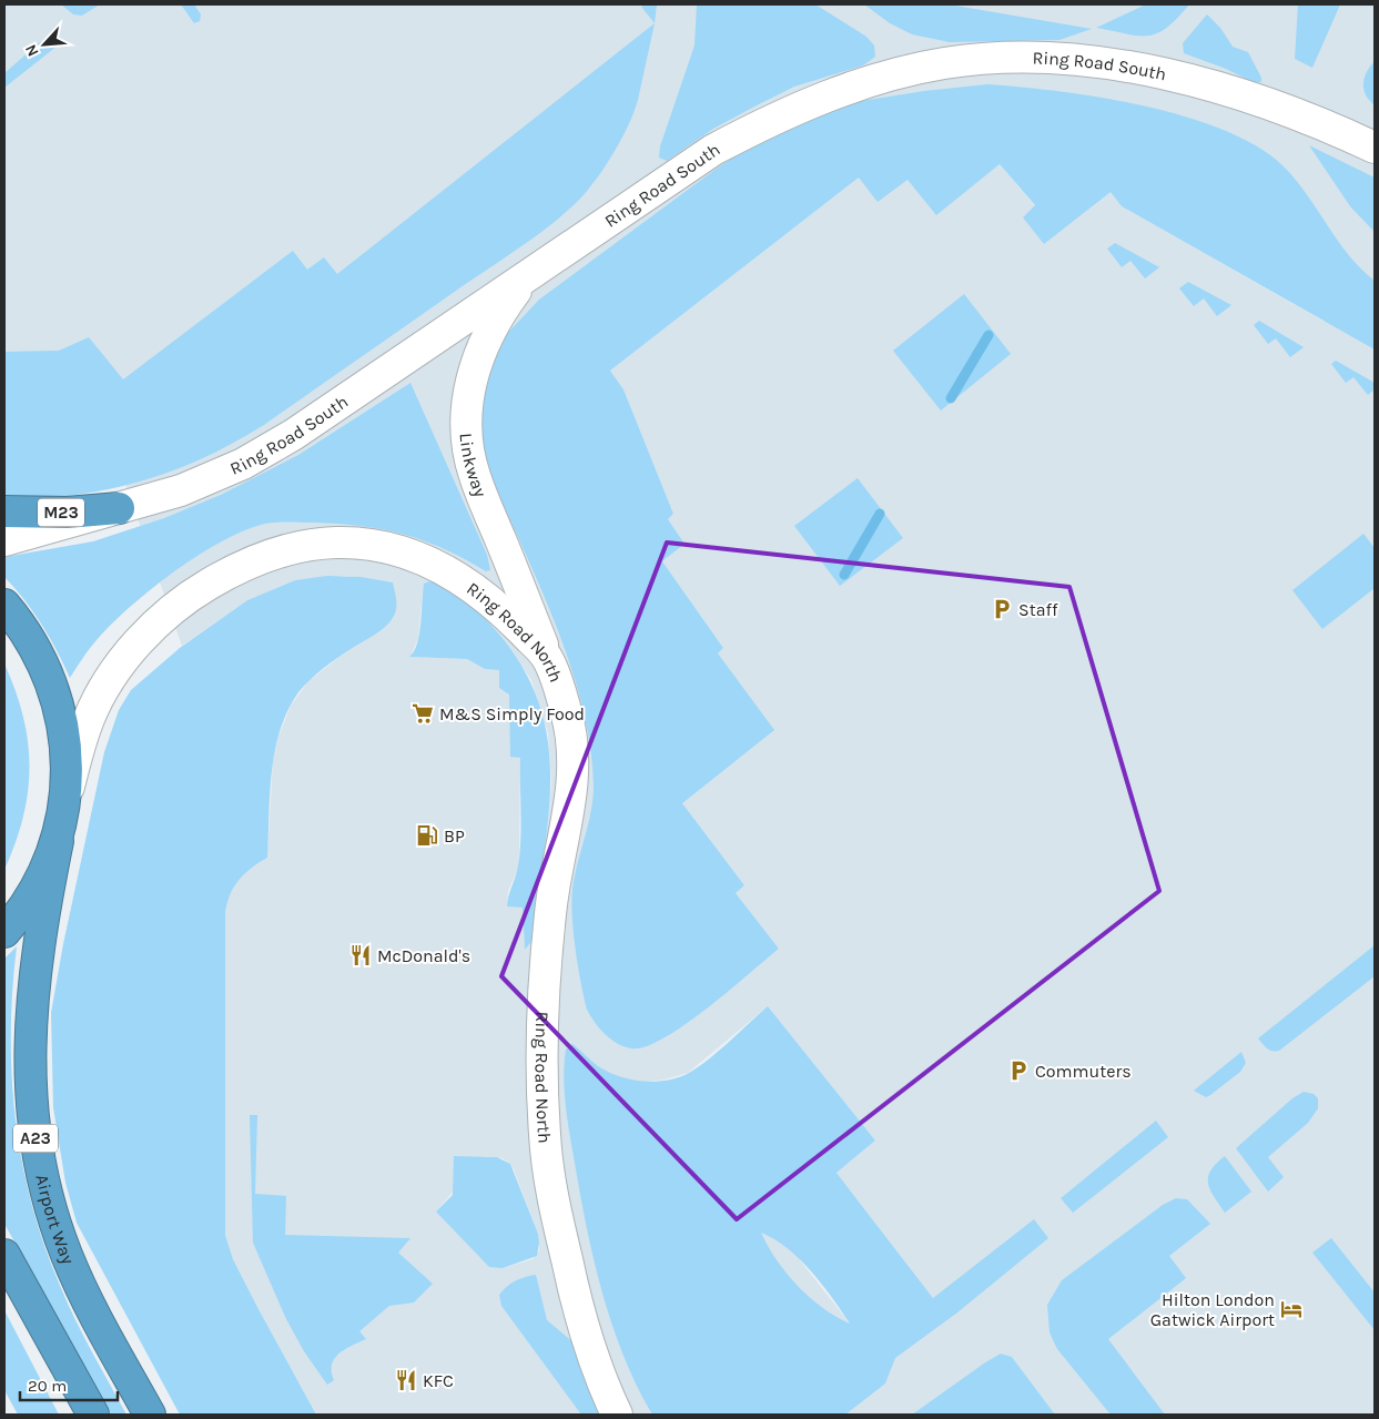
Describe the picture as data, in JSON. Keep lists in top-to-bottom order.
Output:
{
  "streets": {
    "highway": ["M23", "A23", "Airport Way"],
    "street": ["Ring Road South", "Linkway", "Ring Road North"]
  },
  "crossings": [
    ["Ring Road South", "Linkway"],
    ["Ring Road South", "M23"],
    ["Linkway", "Ring Road North"]
  ],
  "places": {
    "parking": ["Staff", "Commuters"],
    "supermarket": ["M&S Simply Food"],
    "fuel station": ["BP"],
    "restaurant": ["McDonald's", "KFC"],
    "hotel": ["Hilton London Gatwick Airport"]
  },
  "scale_bar": "20 m",
  "north": "bottom left"
}
